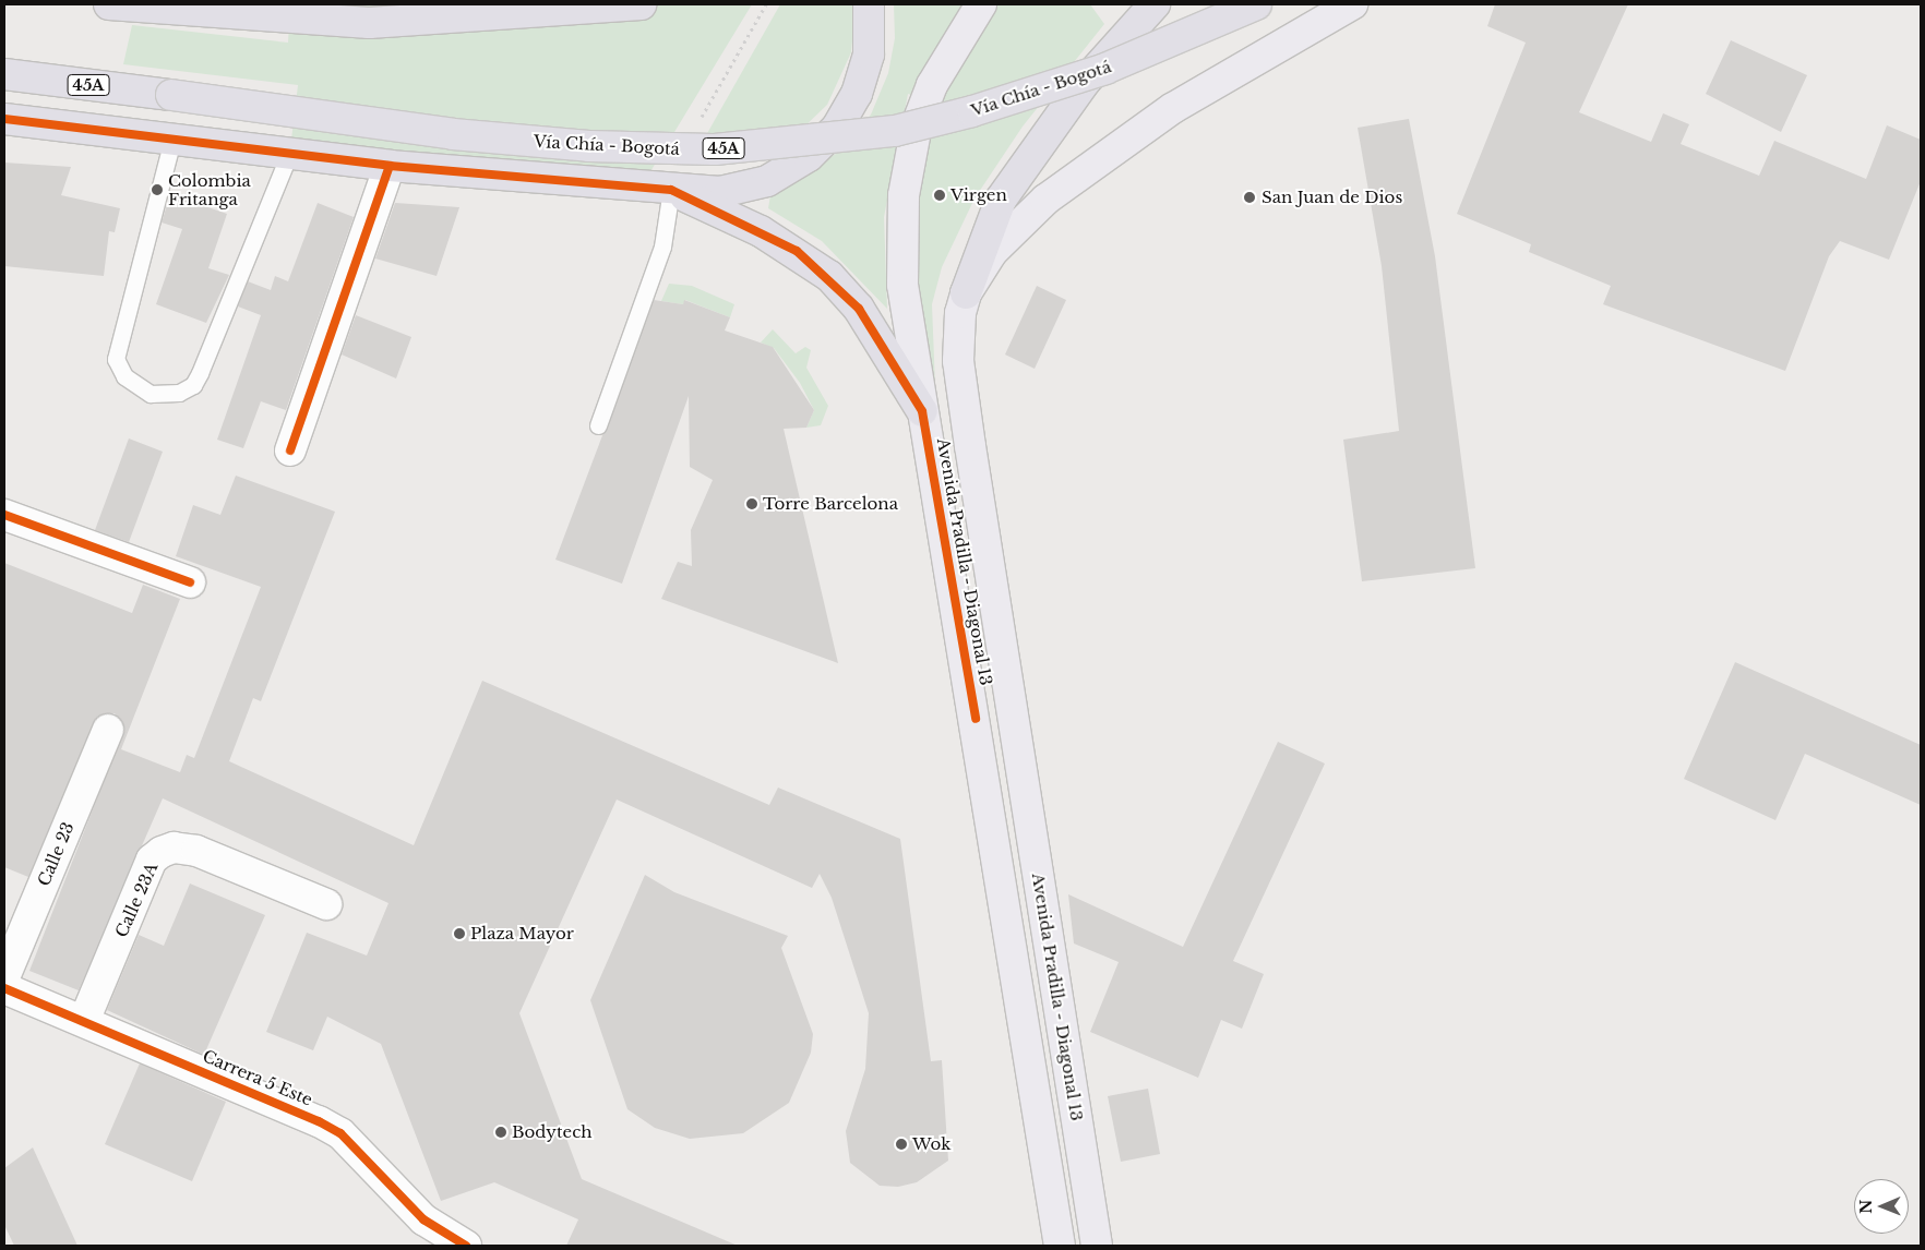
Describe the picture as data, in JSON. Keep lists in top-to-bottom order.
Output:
{
  "streets": {
    "highway": ["45A", "Vía Chía - Bogotá"],
    "main road": ["Avenida Pradilla - Diagonal 13"],
    "street": ["Calle 23", "Calle 23A", "Carrera 5 Este"]
  },
  "crossings": [
    ["Calle 23A", "Carrera 5 Este"]
  ],
  "places": [
    "Colombia Fritanga",
    "Virgen",
    "San Juan de Dios",
    "Torre Barcelona",
    "Plaza Mayor",
    "Bodytech",
    "Wok"
  ],
  "north": "left"
}
